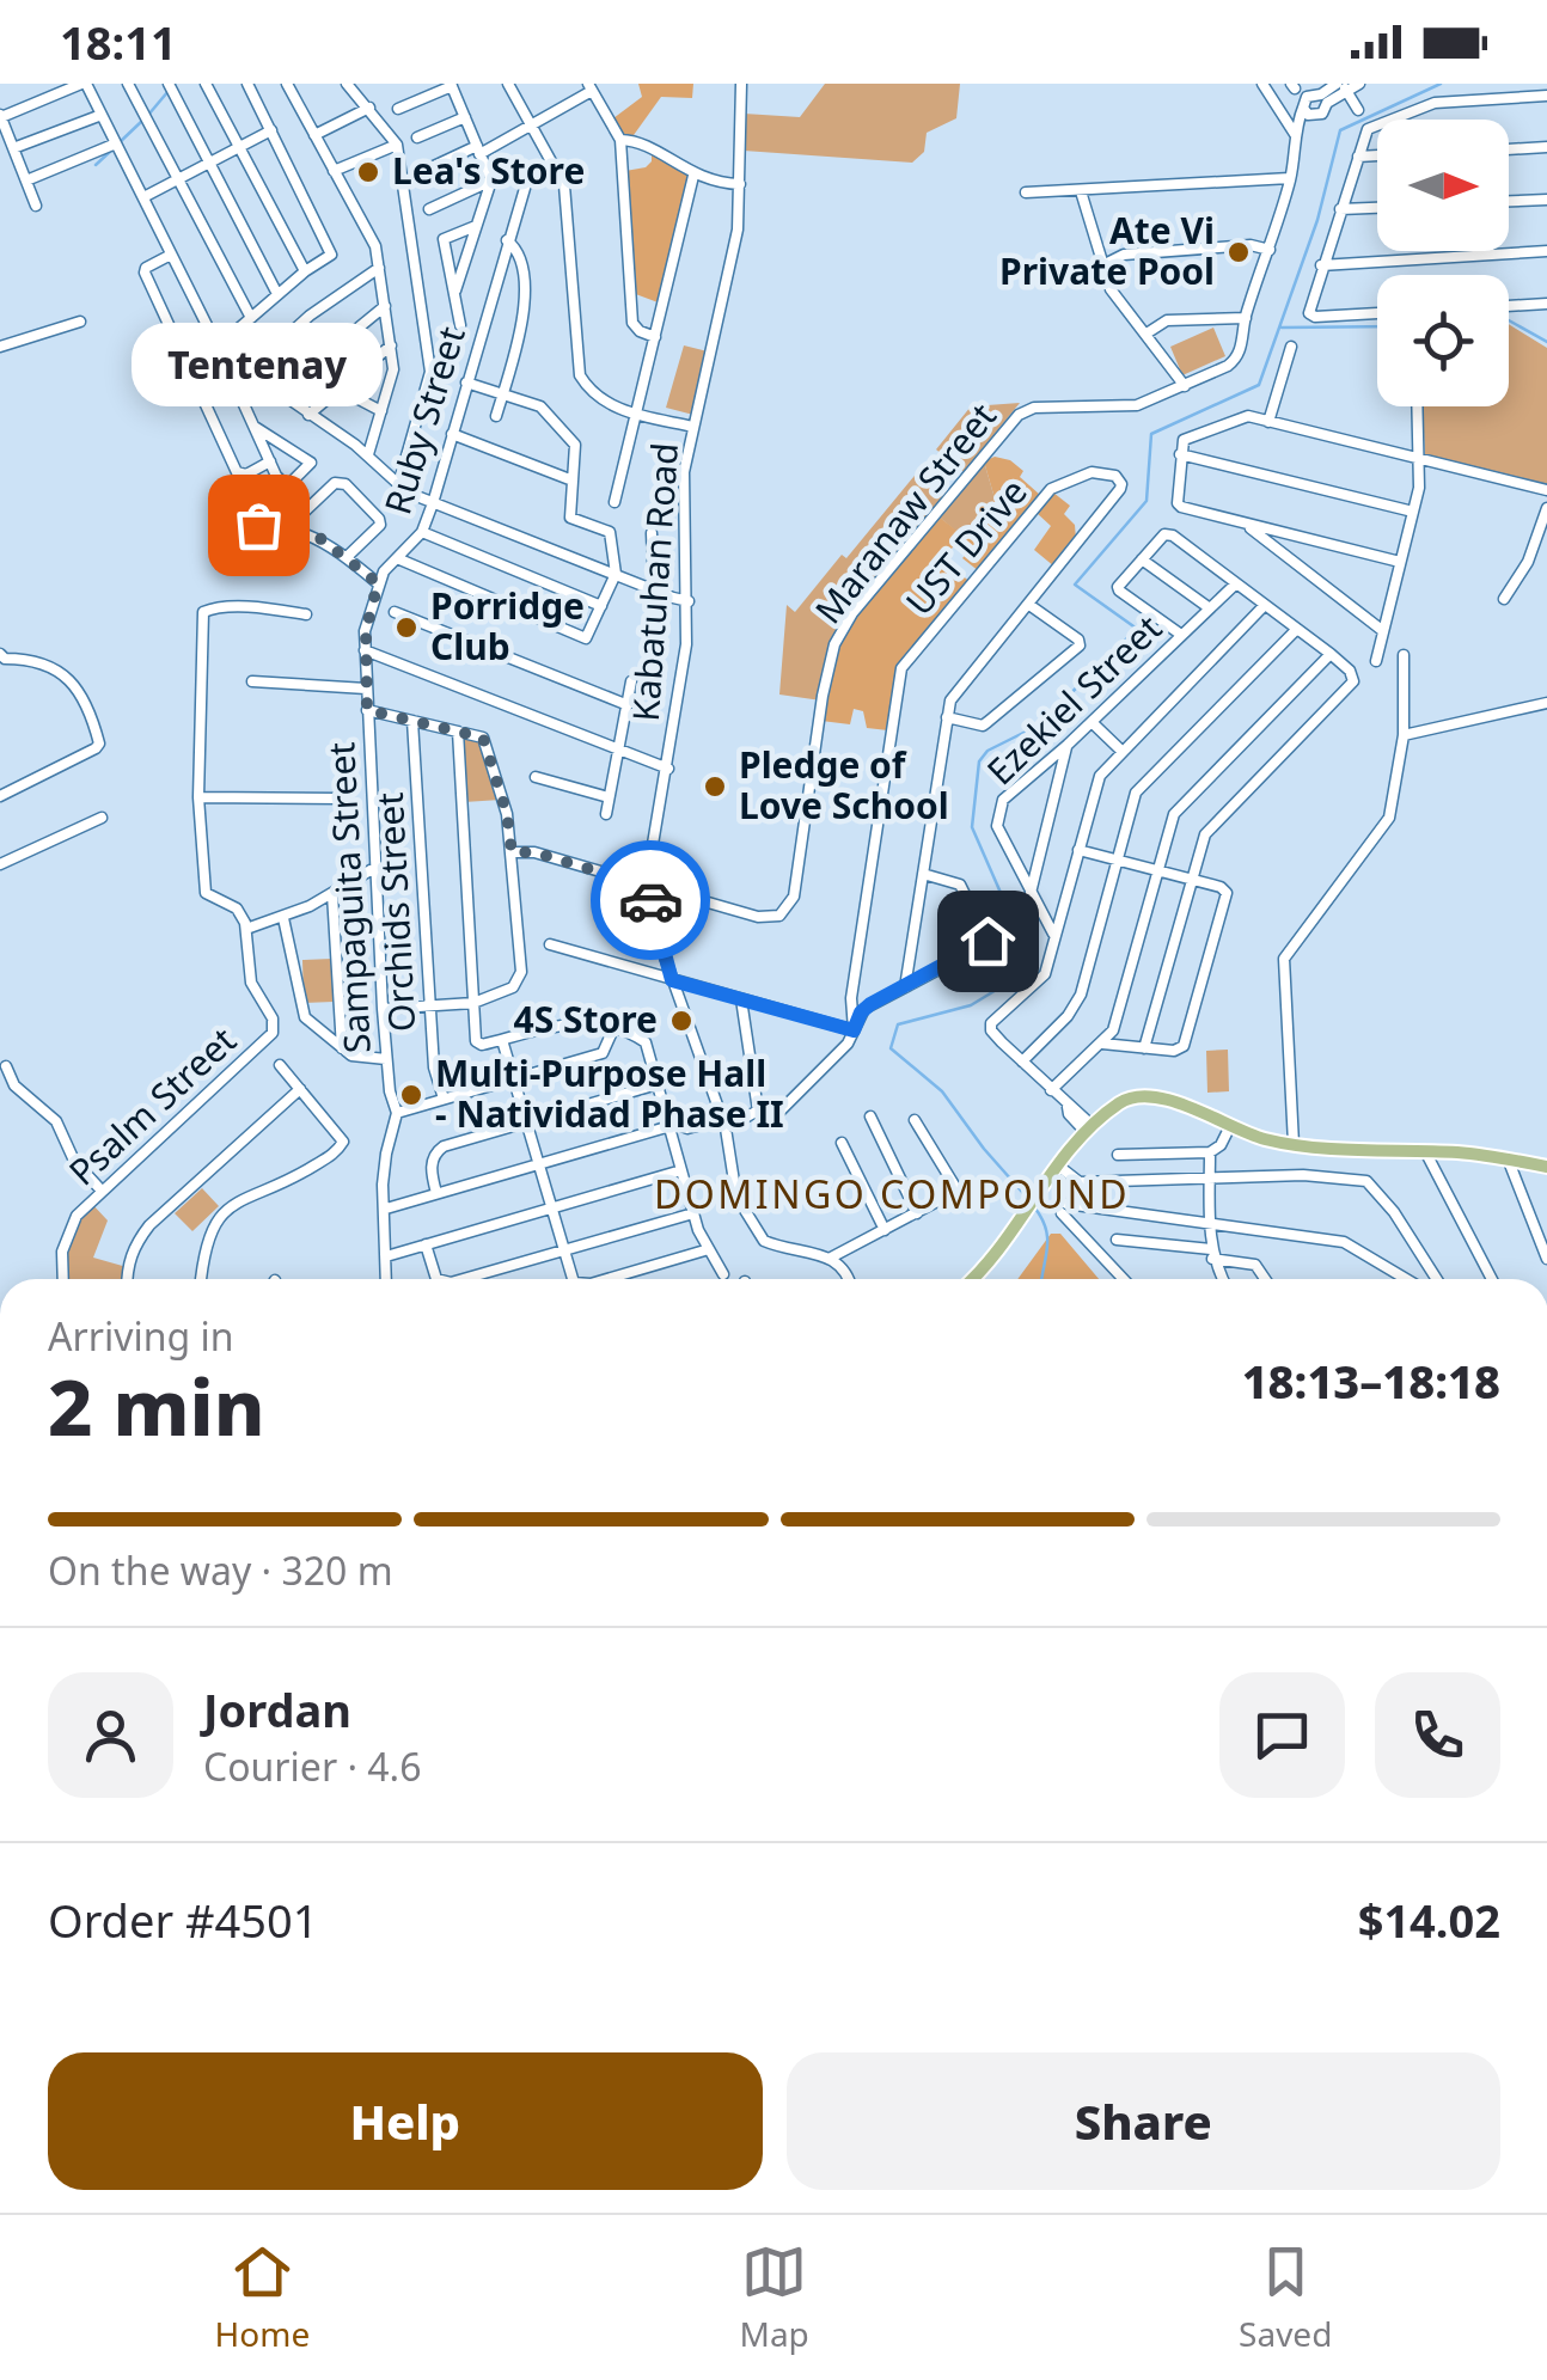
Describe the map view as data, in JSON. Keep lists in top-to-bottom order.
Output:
{
  "streets": {
    "street": [
      "Ruby Street",
      "Maranaw Street",
      "UST Drive",
      "Kabatuhan Road",
      "Ezekiel Street",
      "Sampaguita Street",
      "Orchids Street",
      "Psalm Street"
    ]
  },
  "crossings": [
    ["Ruby Street", "Sampaguita Street"],
    ["Maranaw Street", "Kabatuhan Road"]
  ],
  "districts": ["DOMINGO COMPOUND"],
  "places": [
    "Lea's Store",
    "Ate Vi Private Pool",
    "Tentenay",
    "Porridge Club",
    "Pledge of Love School",
    "4S Store",
    "Multi-Purpose Hall - Natividad Phase II"
  ],
  "north": "right",
  "page": {
    "status": "18:11",
    "bubble": "Tentenay",
    "heading": ["2 min", "Arriving in", "18:13–18:18"],
    "panel": [
      "Jordan",
      "Courier · 4.6",
      "Order #4501",
      "$14.02"
    ],
    "bar": "On the way · 320 m",
    "buttons": ["Help", "Share"],
    "tabs": ["Home", "Map", "Saved"]
  }
}
